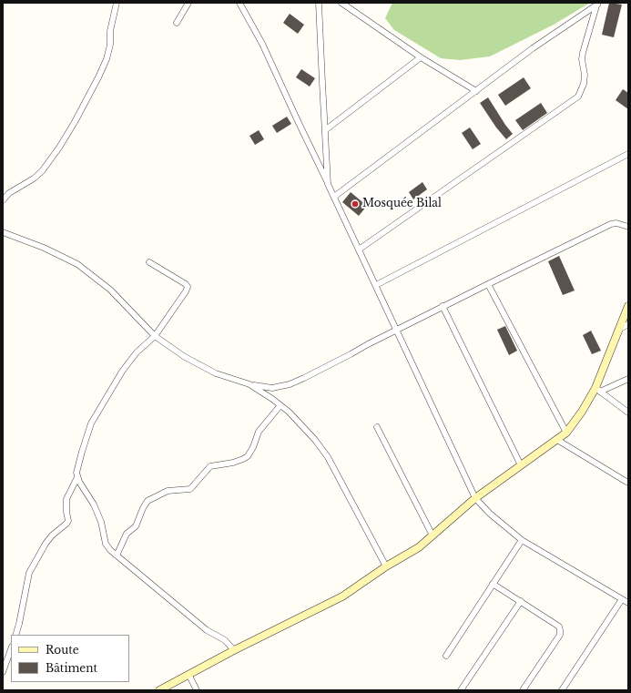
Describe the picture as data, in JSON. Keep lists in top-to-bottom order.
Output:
{
  "places": ["Mosquée Bilal"],
  "legend": ["Route", "Bâtiment"]
}
